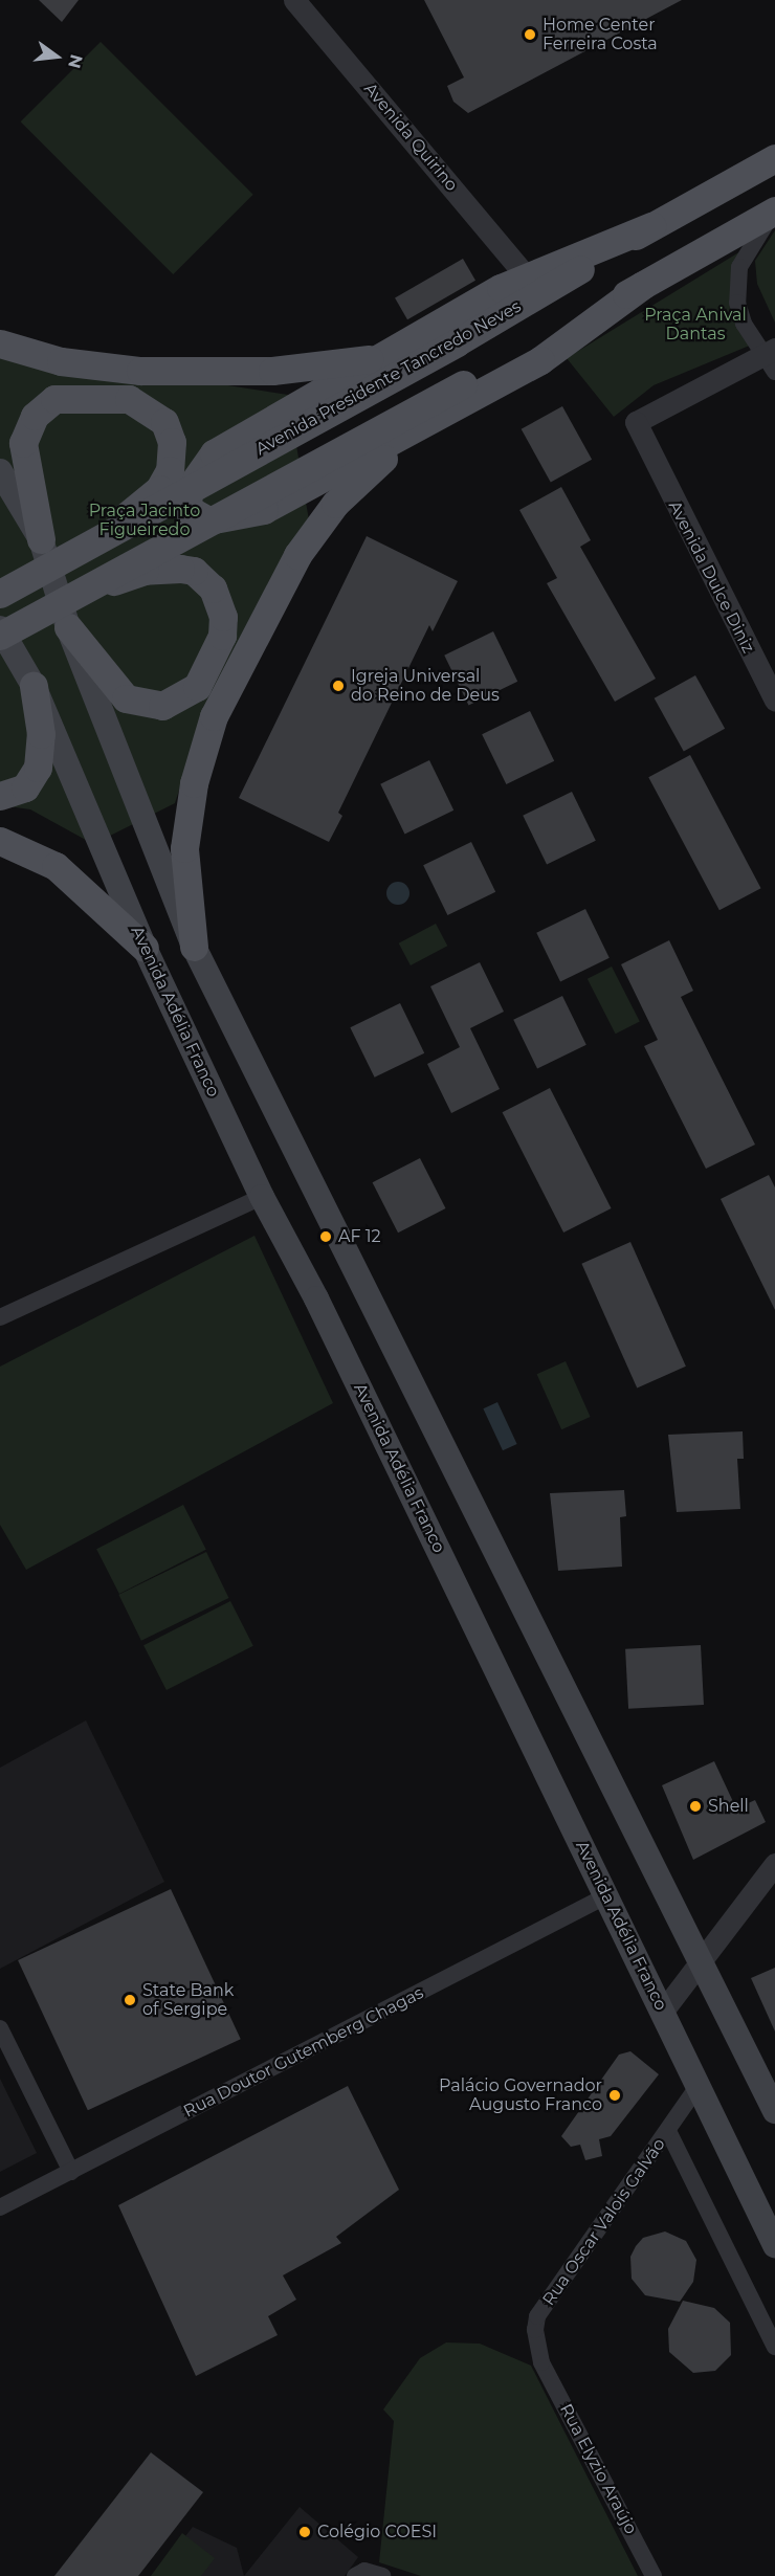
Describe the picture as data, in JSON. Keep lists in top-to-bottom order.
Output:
{
  "streets": {
    "main road": ["Avenida Presidente Tancredo Neves", "Avenida Adélia Franco"],
    "street": [
      "Avenida Quirino",
      "Avenida Dulce Diniz",
      "Rua Doutor Gutemberg Chagas",
      "Rua Oscar Valois Galvão",
      "Rua Elyzio Araújo"
    ]
  },
  "crossings": [
    ["Avenida Adélia Franco", "Rua Doutor Gutemberg Chagas"],
    ["Avenida Adélia Franco", "Rua Oscar Valois Galvão"],
    ["Rua Oscar Valois Galvão", "Rua Elyzio Araújo"]
  ],
  "parks": ["Praça Anival Dantas", "Praça Jacinto Figueiredo"],
  "places": [
    "Home Center Ferreira Costa",
    "Igreja Universal do Reino de Deus",
    "AF 12",
    "Shell",
    "State Bank of Sergipe",
    "Palácio Governador Augusto Franco",
    "Colégio COESI"
  ],
  "north": "right"
}
